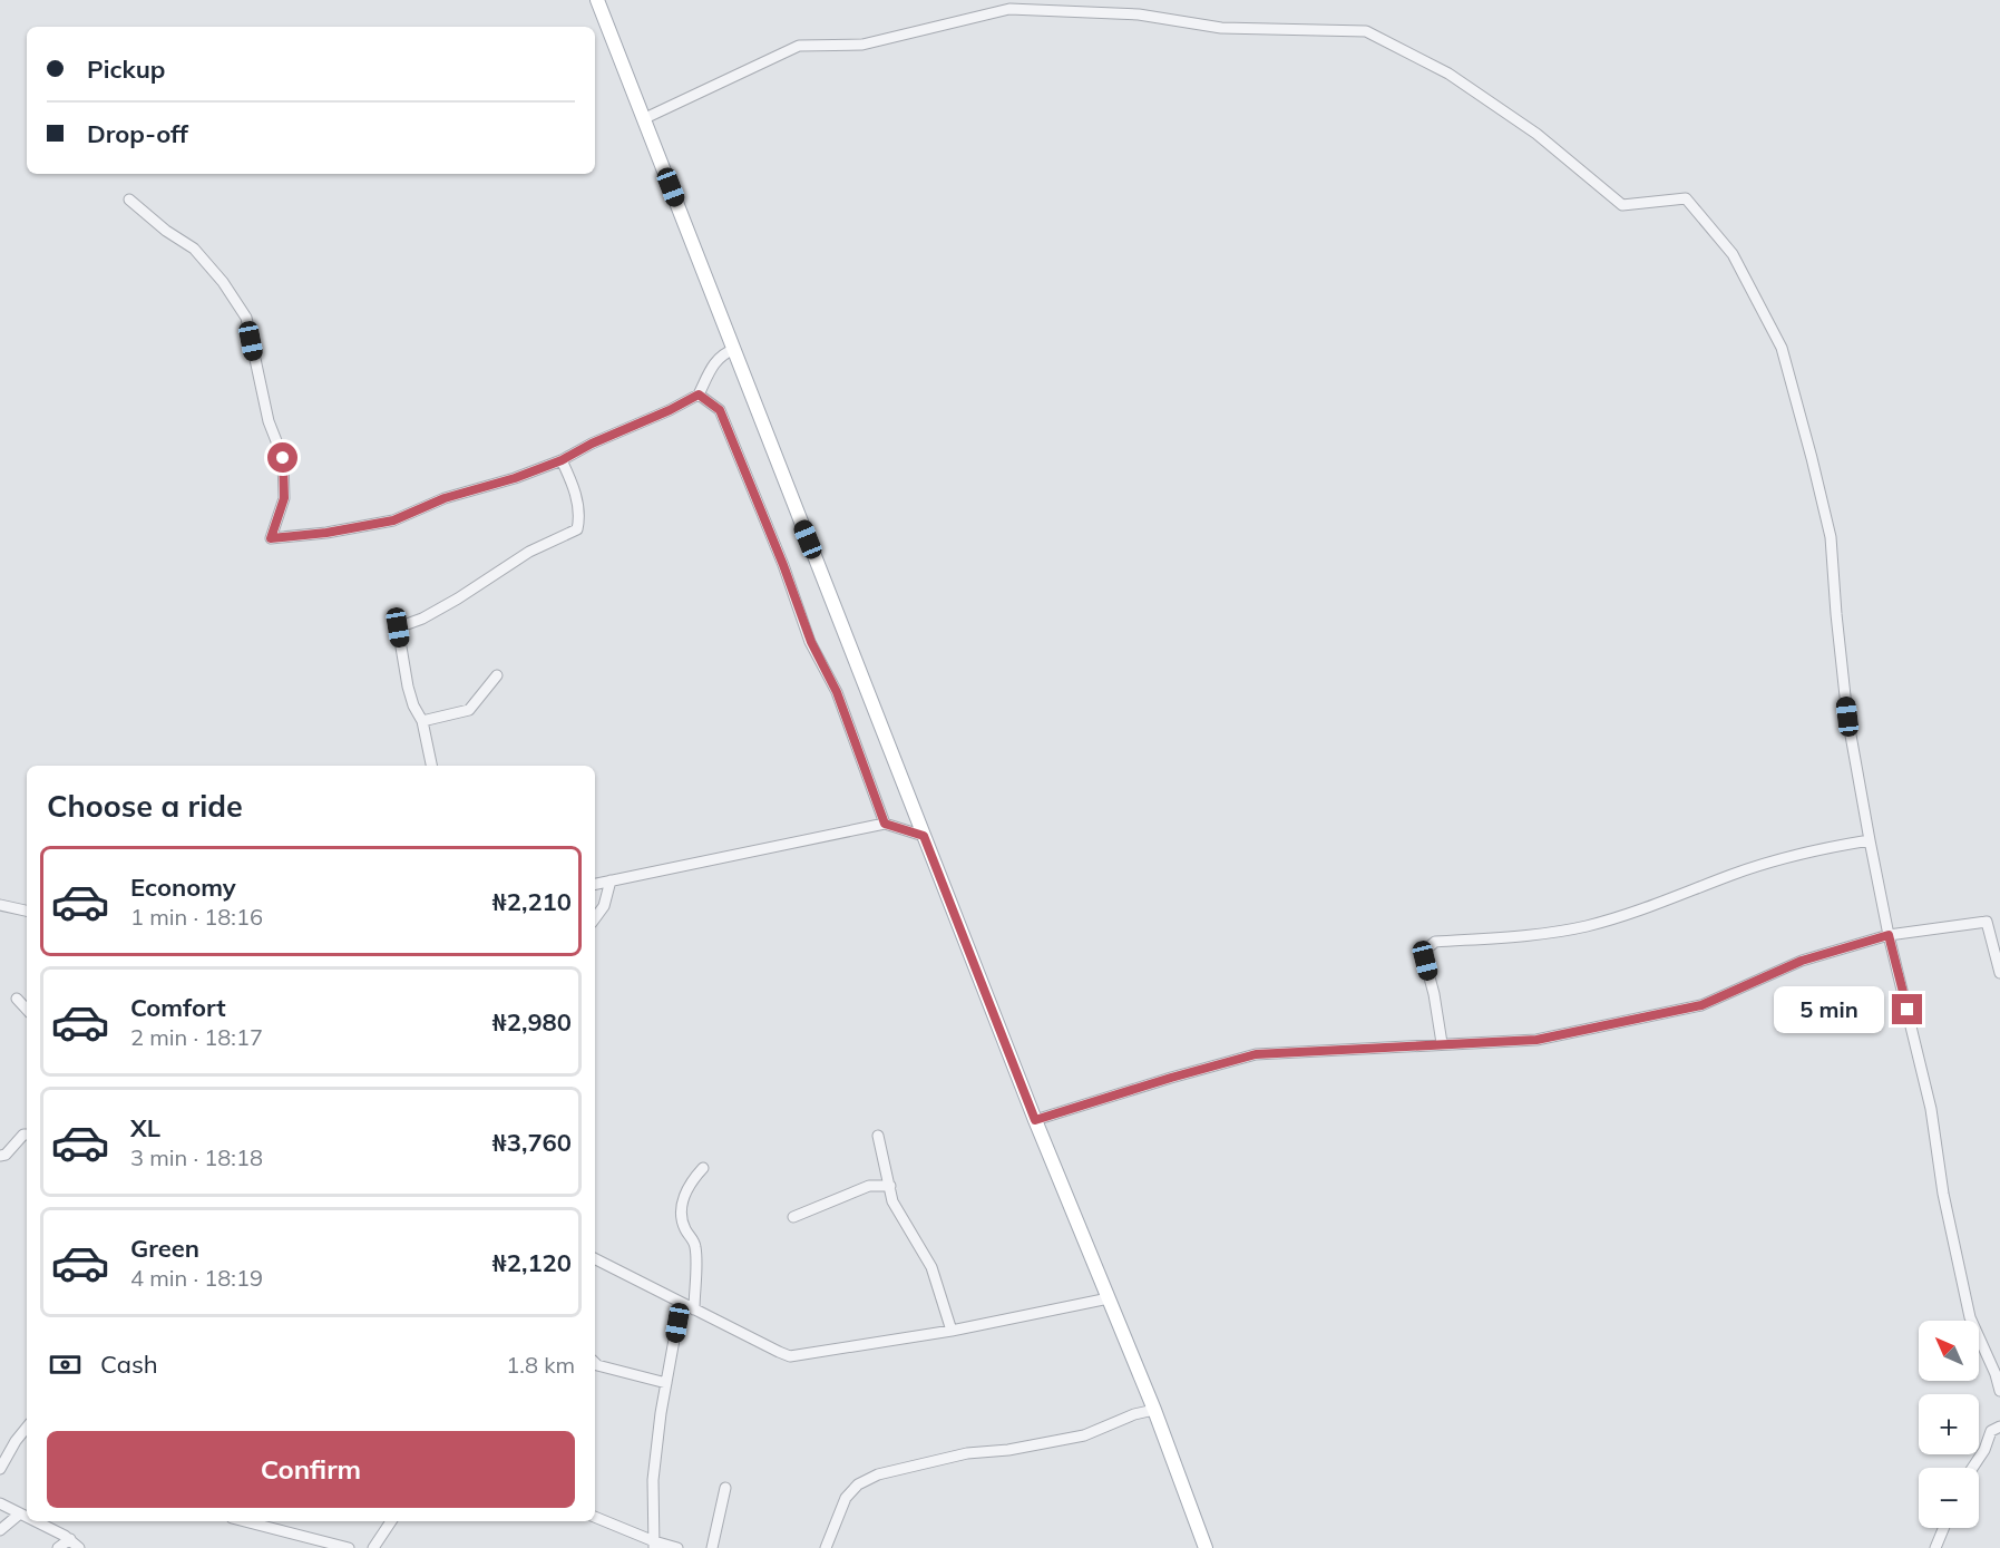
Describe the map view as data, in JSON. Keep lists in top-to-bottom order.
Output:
{
  "north": "top left",
  "page": {
    "banner": ["Pickup", "Drop-off"],
    "heading": "Choose a ride",
    "list": [
      {
        "name": "Economy",
        "note": "1 min · 18:16",
        "value": "₦2,210"
      },
      {
        "name": "Comfort",
        "note": "2 min · 18:17",
        "value": "₦2,980"
      },
      {
        "name": "XL",
        "note": "3 min · 18:18",
        "value": "₦3,760"
      },
      {
        "name": "Green",
        "note": "4 min · 18:19",
        "value": "₦2,120"
      }
    ],
    "bubble": "5 min",
    "map_buttons": ["+", "−"],
    "pay": ["Cash", "1.8 km"],
    "buttons": "Confirm"
  }
}
